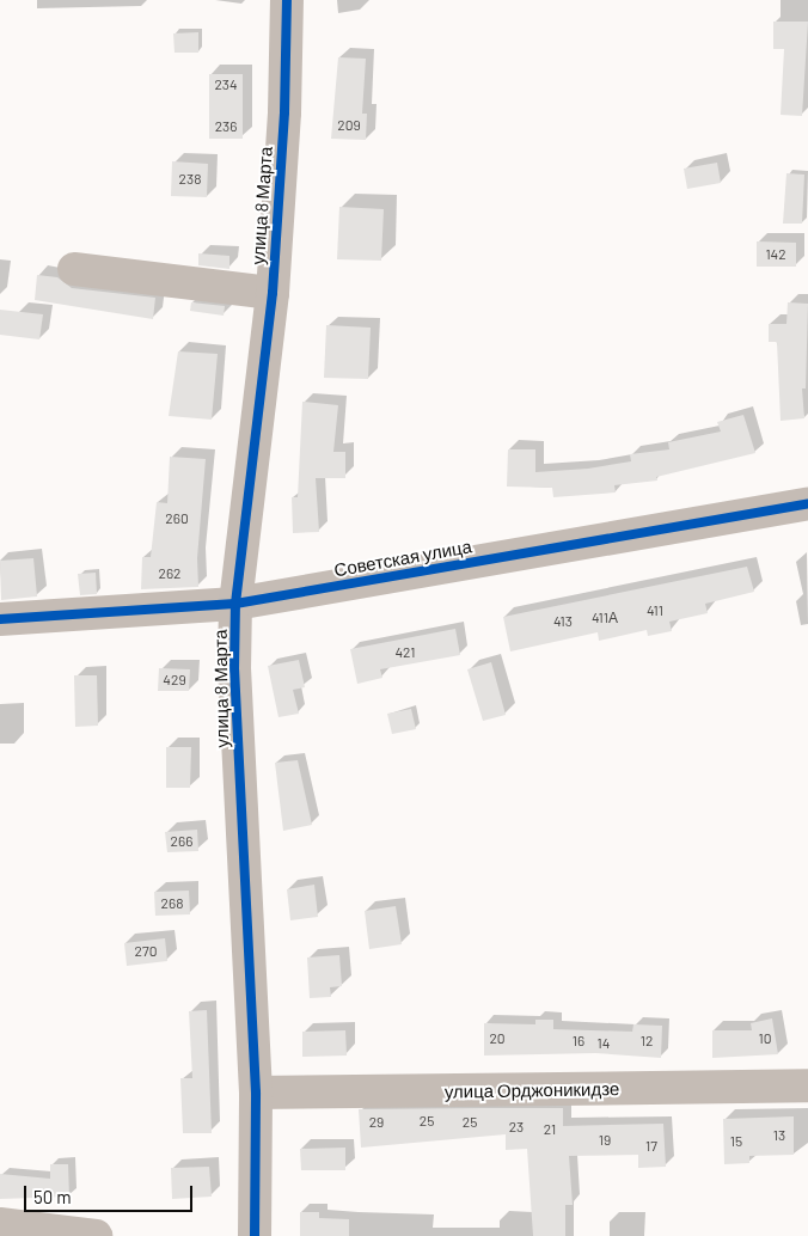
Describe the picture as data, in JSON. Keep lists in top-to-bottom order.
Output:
{
  "streets": {
    "street": ["улица 8 Марта", "Советская улица", "улица Орджоникидзе"]
  },
  "crossings": [
    ["улица 8 Марта", "Советская улица"],
    ["улица 8 Марта", "улица Орджоникидзе"]
  ],
  "house_numbers": [
    "234",
    "209",
    "236",
    "238",
    "142",
    "260",
    "262",
    "411",
    "411А",
    "413",
    "421",
    "429",
    "266",
    "268",
    "270",
    "20",
    "10",
    "16",
    "12",
    "14",
    "25",
    "29",
    "25",
    "23",
    "21",
    "13",
    "19",
    "15",
    "17"
  ],
  "scale_bar": "50 m"
}
